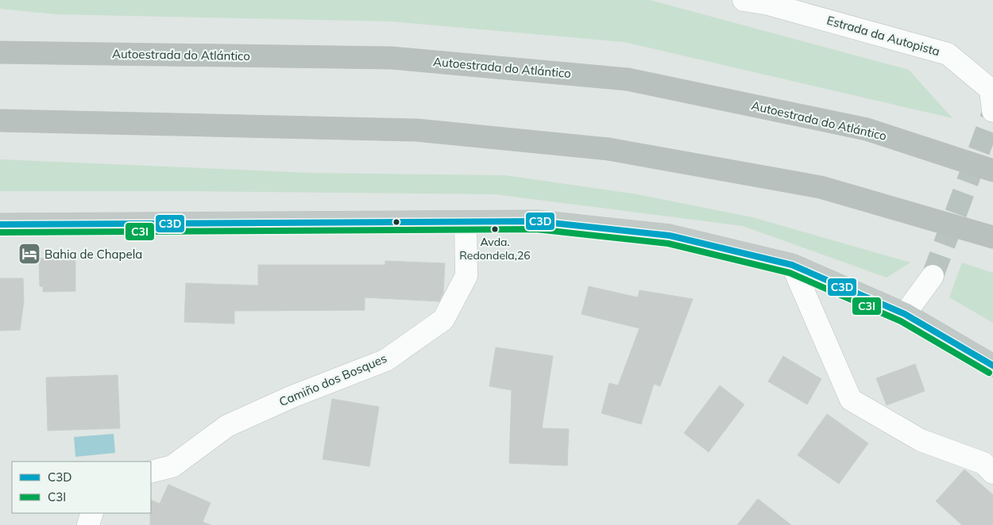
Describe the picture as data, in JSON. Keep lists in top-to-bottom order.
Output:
{
  "streets": {
    "highway": ["Autoestrada do Atlántico"],
    "street": ["Estrada da Autopista", "Camiño dos Bosques"]
  },
  "places": {
    "other": ["Avda. Redondela,26"],
    "hotel": ["Bahia de Chapela"]
  },
  "lines": ["transit line C3D", "transit line C3I"],
  "legend": ["C3D", "C3I"]
}
